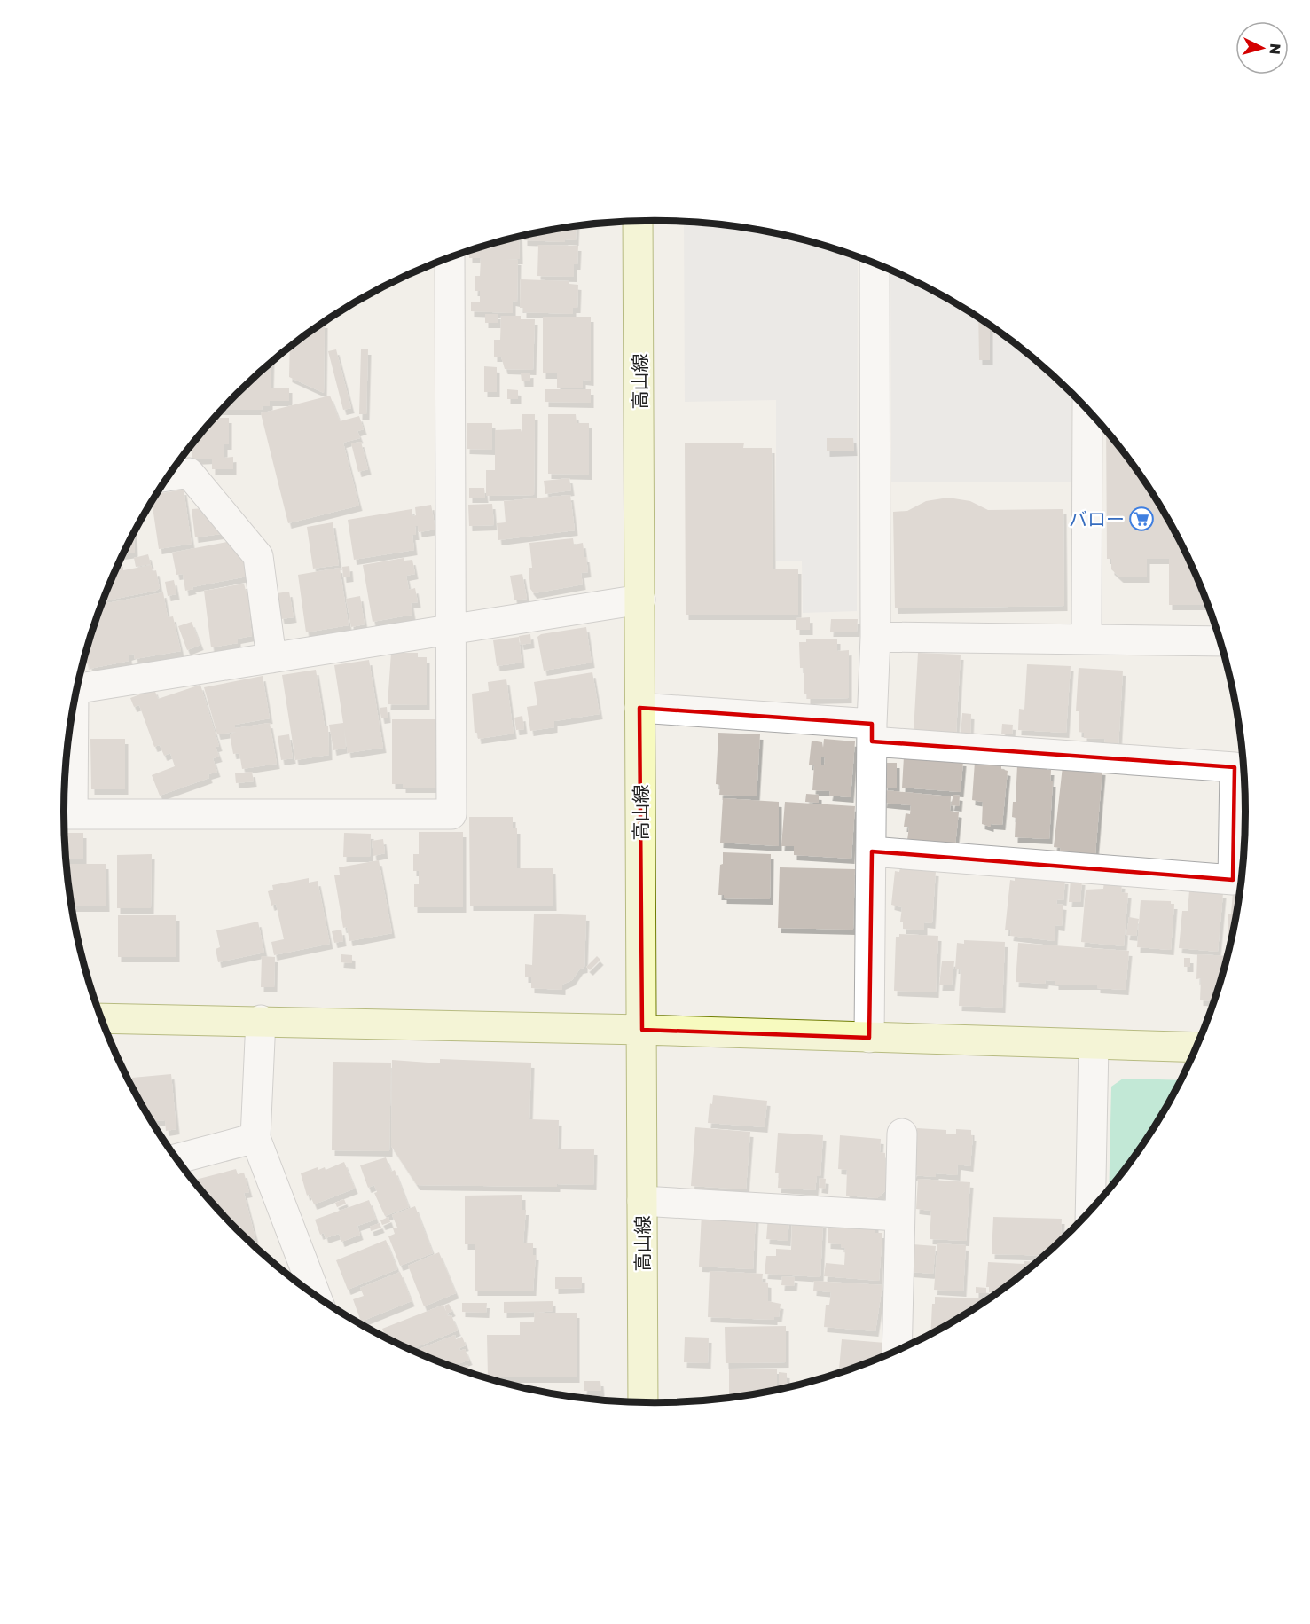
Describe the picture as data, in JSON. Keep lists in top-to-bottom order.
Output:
{
  "streets": {
    "street": ["高山線"]
  },
  "places": {
    "supermarket": ["バロー"]
  },
  "north": "right"
}
